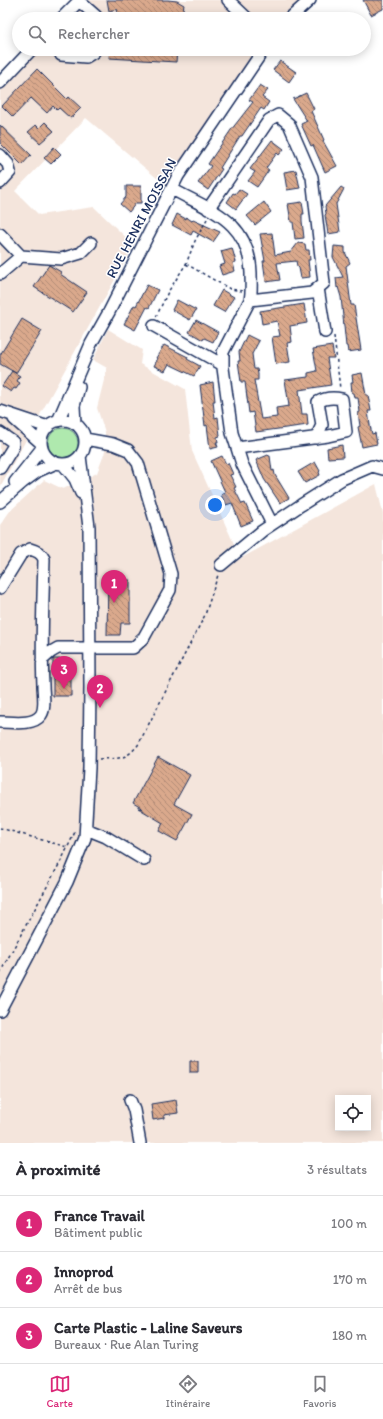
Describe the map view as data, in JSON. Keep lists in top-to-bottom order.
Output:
{
  "streets": {
    "street": ["RUE HENRI MOISSAN"]
  },
  "page": {
    "search": "Rechercher",
    "pins": ["1", "3", "2"],
    "heading": ["À proximité", "3 résultats"],
    "list": [
      {
        "mark": "1",
        "name": "France Travail",
        "note": "Bâtiment public",
        "value": "100 m"
      },
      {
        "mark": "2",
        "name": "Innoprod",
        "note": "Arrêt de bus",
        "value": "170 m"
      },
      {
        "mark": "3",
        "name": "Carte Plastic - Laline Saveurs",
        "note": "Bureaux · Rue Alan Turing",
        "value": "180 m"
      }
    ],
    "nav": ["Carte", "Itinéraire", "Favoris"]
  }
}
